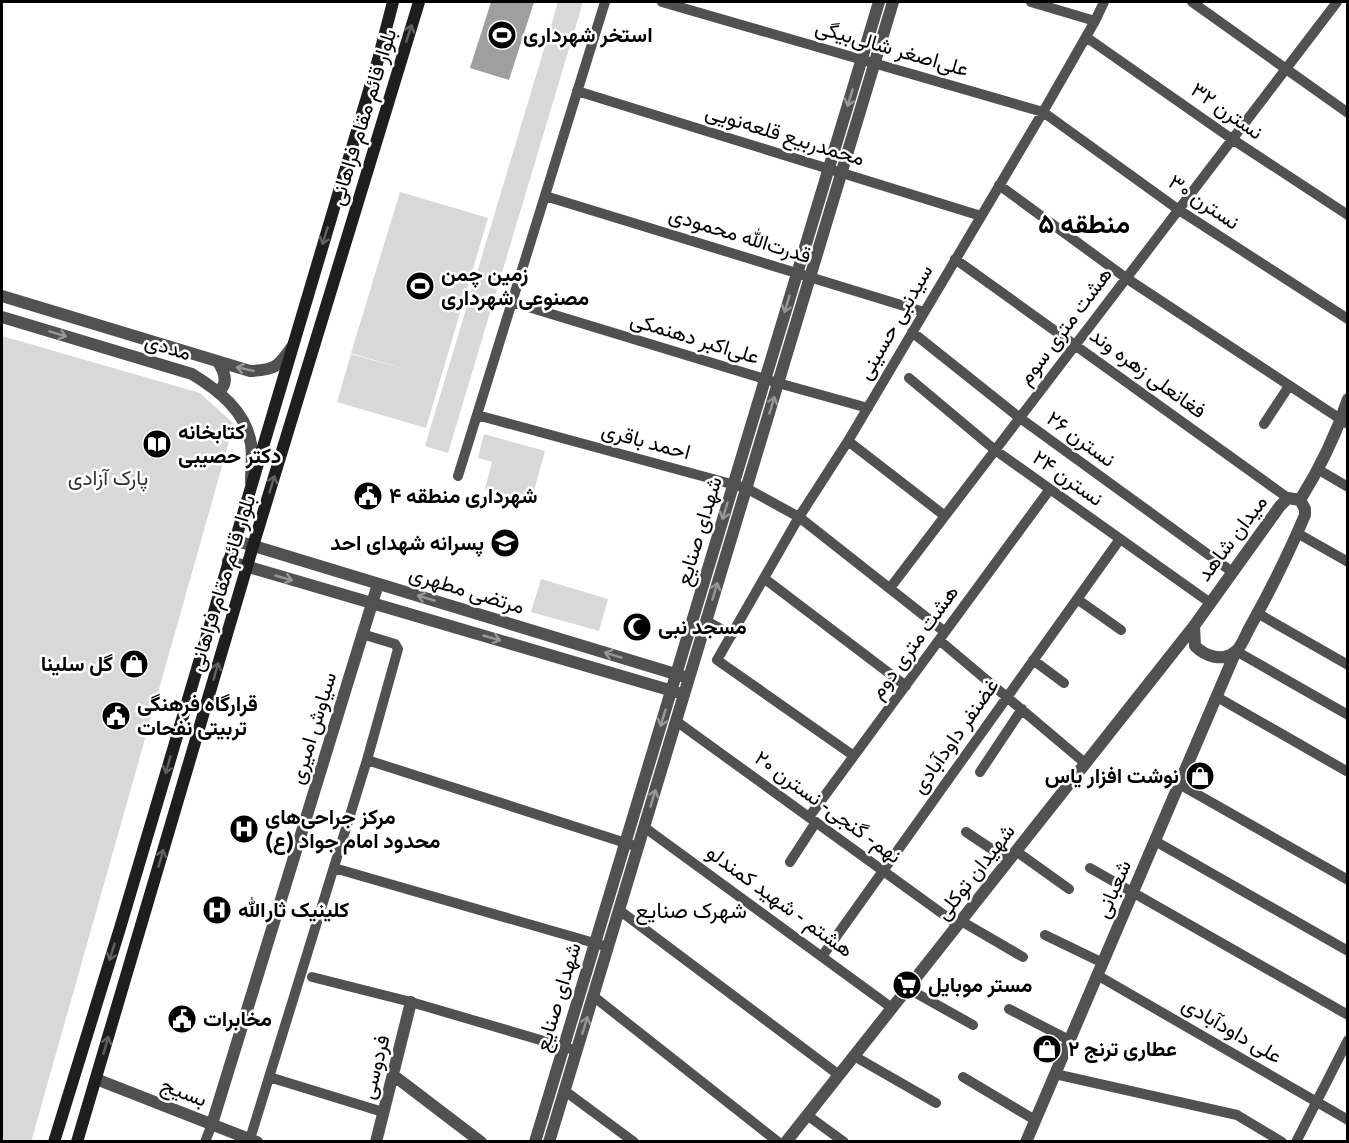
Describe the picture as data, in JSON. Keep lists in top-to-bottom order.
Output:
{
  "streets": {
    "main road": ["بلوار قائم مقام فراهانی"],
    "street": [
      "علی‌اصغر شالی‌بیگی",
      "نسترن ۳۲",
      "محمدربیع قلعه‌نویی",
      "نسترن ۳۰",
      "قدرت‌الله محمودی",
      "سیدنبی حسینی",
      "هشت متری سوم",
      "علی‌اکبر دهنمکی",
      "مددی",
      "فغانعلی زهره وند",
      "نسترن ۲۶",
      "احمد باقری",
      "نسترن ۲۴",
      "شهدای صنایع",
      "میدان شاهد",
      "مرتضی مطهری",
      "هشت متری دوم",
      "سیاوش امیری",
      "غضنفر داودآبادی",
      "نهم- گنجی- نسترن ۲۰",
      "شهیدان توکلی",
      "شعبانی",
      "هشتم - شهید کمندلو",
      "علی داودآبادی",
      "فردوسی",
      "بسیج"
    ]
  },
  "crossings": [
    ["علی‌اصغر شالی‌بیگی", "نسترن ۳۰"],
    ["علی‌اصغر شالی‌بیگی", "سیدنبی حسینی"],
    ["علی‌اصغر شالی‌بیگی", "شهدای صنایع"],
    ["نسترن ۳۲", "سیدنبی حسینی"],
    ["نسترن ۳۲", "هشت متری سوم"],
    ["بلوار قائم مقام فراهانی", "مددی"],
    ["بلوار قائم مقام فراهانی", "مرتضی مطهری"],
    ["بلوار قائم مقام فراهانی", "بسیج"],
    ["محمدربیع قلعه‌نویی", "سیدنبی حسینی"],
    ["محمدربیع قلعه‌نویی", "شهدای صنایع"],
    ["نسترن ۳۰", "سیدنبی حسینی"],
    ["نسترن ۳۰", "هشت متری سوم"],
    ["قدرت‌الله محمودی", "سیدنبی حسینی"],
    ["قدرت‌الله محمودی", "شهدای صنایع"],
    ["سیدنبی حسینی", "علی‌اکبر دهنمکی"],
    ["سیدنبی حسینی", "فغانعلی زهره وند"],
    ["سیدنبی حسینی", "نسترن ۲۶"],
    ["سیدنبی حسینی", "احمد باقری"],
    ["سیدنبی حسینی", "هشت متری دوم"],
    ["هشت متری سوم", "فغانعلی زهره وند"],
    ["هشت متری سوم", "نسترن ۲۶"],
    ["هشت متری سوم", "احمد باقری"],
    ["هشت متری سوم", "نسترن ۲۴"],
    ["علی‌اکبر دهنمکی", "شهدای صنایع"],
    ["فغانعلی زهره وند", "میدان شاهد"],
    ["نسترن ۲۶", "میدان شاهد"],
    ["احمد باقری", "شهدای صنایع"],
    ["احمد باقری", "هشت متری دوم"],
    ["احمد باقری", "غضنفر داودآبادی"],
    ["احمد باقری", "شهیدان توکلی"],
    ["نسترن ۲۴", "میدان شاهد"],
    ["نسترن ۲۴", "هشت متری دوم"],
    ["نسترن ۲۴", "غضنفر داودآبادی"],
    ["شهدای صنایع", "مرتضی مطهری"],
    ["شهدای صنایع", "نهم- گنجی- نسترن ۲۰"],
    ["شهدای صنایع", "هشتم - شهید کمندلو"],
    ["میدان شاهد", "شهیدان توکلی"],
    ["میدان شاهد", "شعبانی"],
    ["مرتضی مطهری", "سیاوش امیری"],
    ["هشت متری دوم", "نهم- گنجی- نسترن ۲۰"],
    ["سیاوش امیری", "بسیج"],
    ["غضنفر داودآبادی", "نهم- گنجی- نسترن ۲۰"],
    ["غضنفر داودآبادی", "هشتم - شهید کمندلو"],
    ["نهم- گنجی- نسترن ۲۰", "شهیدان توکلی"],
    ["شهیدان توکلی", "هشتم - شهید کمندلو"],
    ["شعبانی", "علی داودآبادی"]
  ],
  "districts": ["منطقه ۵", "شهرک صنایع"],
  "parks": ["پارک آزادی"],
  "places": {
    "sports": ["استخر شهرداری", "زمین چمن مصنوعی شهرداری"],
    "library": ["کتابخانه دکتر حصیبی"],
    "public building": ["شهرداری منطقه ۴", "قرارگاه فرهنگی تربیتی نفحات", "مخابرات"],
    "school or university": ["پسرانه شهدای احد"],
    "mosque": ["مسجد نبی"],
    "shop": ["گل سلینا", "نوشت افزار یاس", "عطاری ترنج ۲"],
    "hospital": ["مرکز جراحی‌های محدود امام جواد (ع)", "کلینیک ثارالله"],
    "supermarket": ["مستر موبایل"]
  }
}
